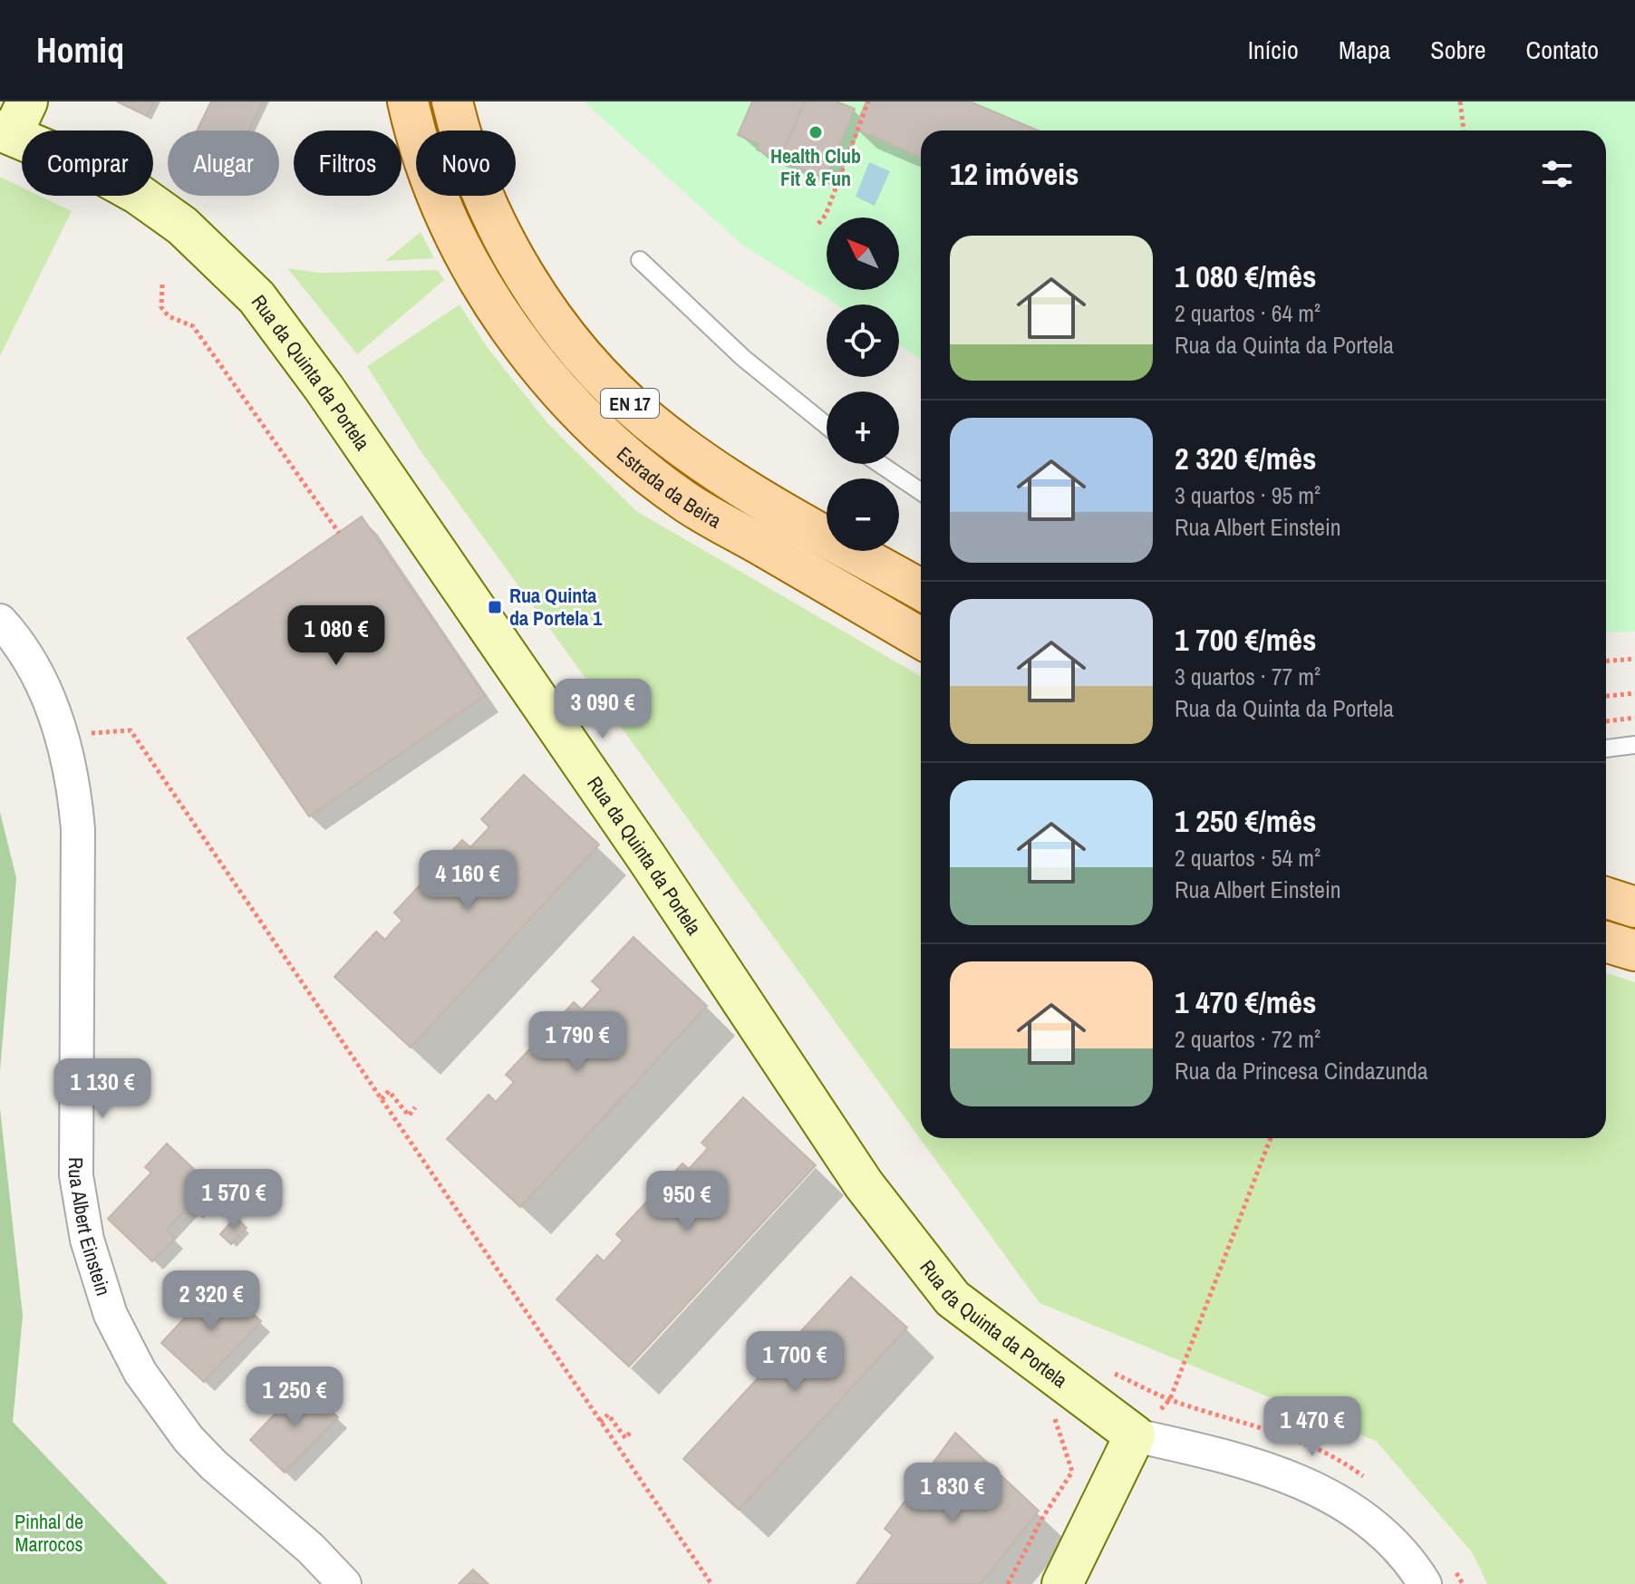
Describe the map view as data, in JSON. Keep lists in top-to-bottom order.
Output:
{
  "streets": {
    "main road": ["EN 17", "Estrada da Beira"],
    "street": ["Rua da Quinta da Portela", "Rua Albert Einstein"]
  },
  "parks": ["Pinhal de Marrocos"],
  "places": {
    "other": ["Health Club Fit & Fun"],
    "transit": ["Rua Quinta da Portela 1"]
  },
  "north": "top left",
  "page": {
    "header": "Homiq",
    "nav": [
      "Início",
      "Mapa",
      "Sobre",
      "Contato"
    ],
    "chip": [
      "Comprar",
      "Alugar",
      "Filtros",
      "Novo"
    ],
    "heading": "12 imóveis",
    "map_buttons": ["+", "−"],
    "list": [
      {
        "name": "1 080 €/mês",
        "note": "2 quartos · 64 m² · Rua da Quinta da Portela"
      },
      {
        "name": "2 320 €/mês",
        "note": "3 quartos · 95 m² · Rua Albert Einstein"
      },
      {
        "name": "1 700 €/mês",
        "note": "3 quartos · 77 m² · Rua da Quinta da Portela"
      },
      {
        "name": "1 250 €/mês",
        "note": "2 quartos · 54 m² · Rua Albert Einstein"
      },
      {
        "name": "1 470 €/mês",
        "note": "2 quartos · 72 m² · Rua da Princesa Cindazunda"
      }
    ],
    "price": [
      "1 080 €",
      "3 090 €",
      "4 160 €",
      "1 790 €",
      "1 130 €",
      "1 570 €",
      "950 €",
      "2 320 €",
      "1 700 €",
      "1 250 €",
      "1 470 €",
      "1 830 €"
    ]
  }
}
